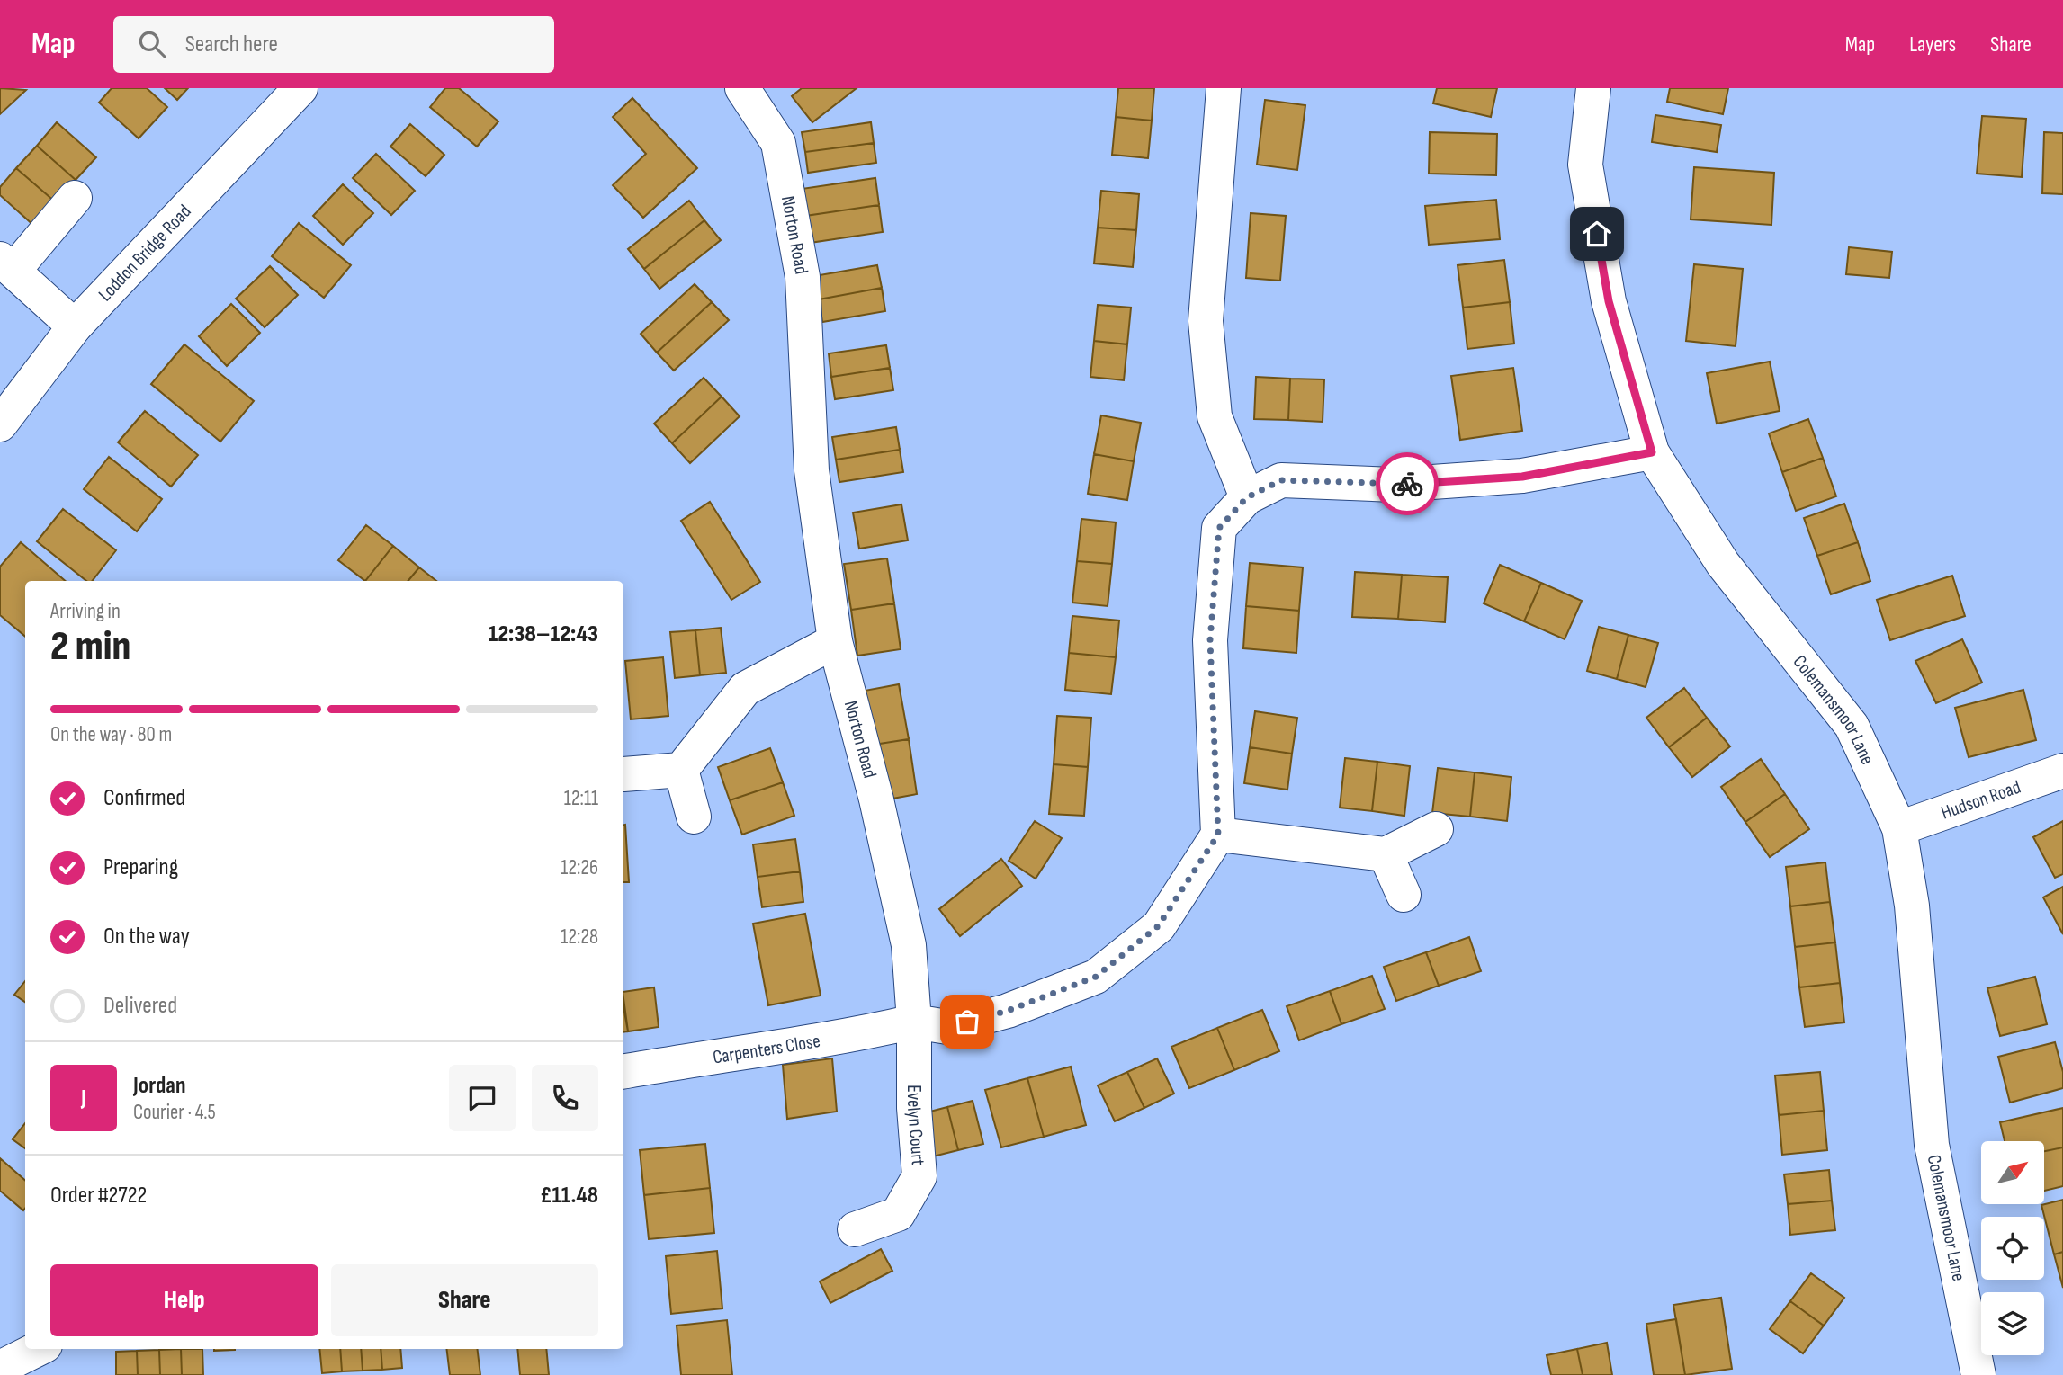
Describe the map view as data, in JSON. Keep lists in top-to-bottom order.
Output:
{
  "streets": {
    "street": [
      "Norton Road",
      "Loddon Bridge Road",
      "Colemansmoor Lane",
      "Hudson Road",
      "Carpenters Close",
      "Evelyn Court"
    ]
  },
  "crossings": [
    ["Norton Road", "Carpenters Close"],
    ["Norton Road", "Evelyn Court"],
    ["Colemansmoor Lane", "Hudson Road"],
    ["Carpenters Close", "Evelyn Court"]
  ],
  "north": "top right",
  "page": {
    "header": "Map",
    "search": "Search here",
    "nav": ["Map", "Layers", "Share"],
    "heading": ["2 min", "Arriving in", "12:38–12:43"],
    "panel": [
      "Jordan",
      "Courier · 4.5",
      "Order #2722",
      "£11.48"
    ],
    "bar": "On the way · 80 m",
    "list": [
      ["Confirmed", "12:11"],
      ["Preparing", "12:26"],
      ["On the way", "12:28"],
      "Delivered"
    ],
    "round": "J",
    "buttons": ["Help", "Share"]
  }
}
